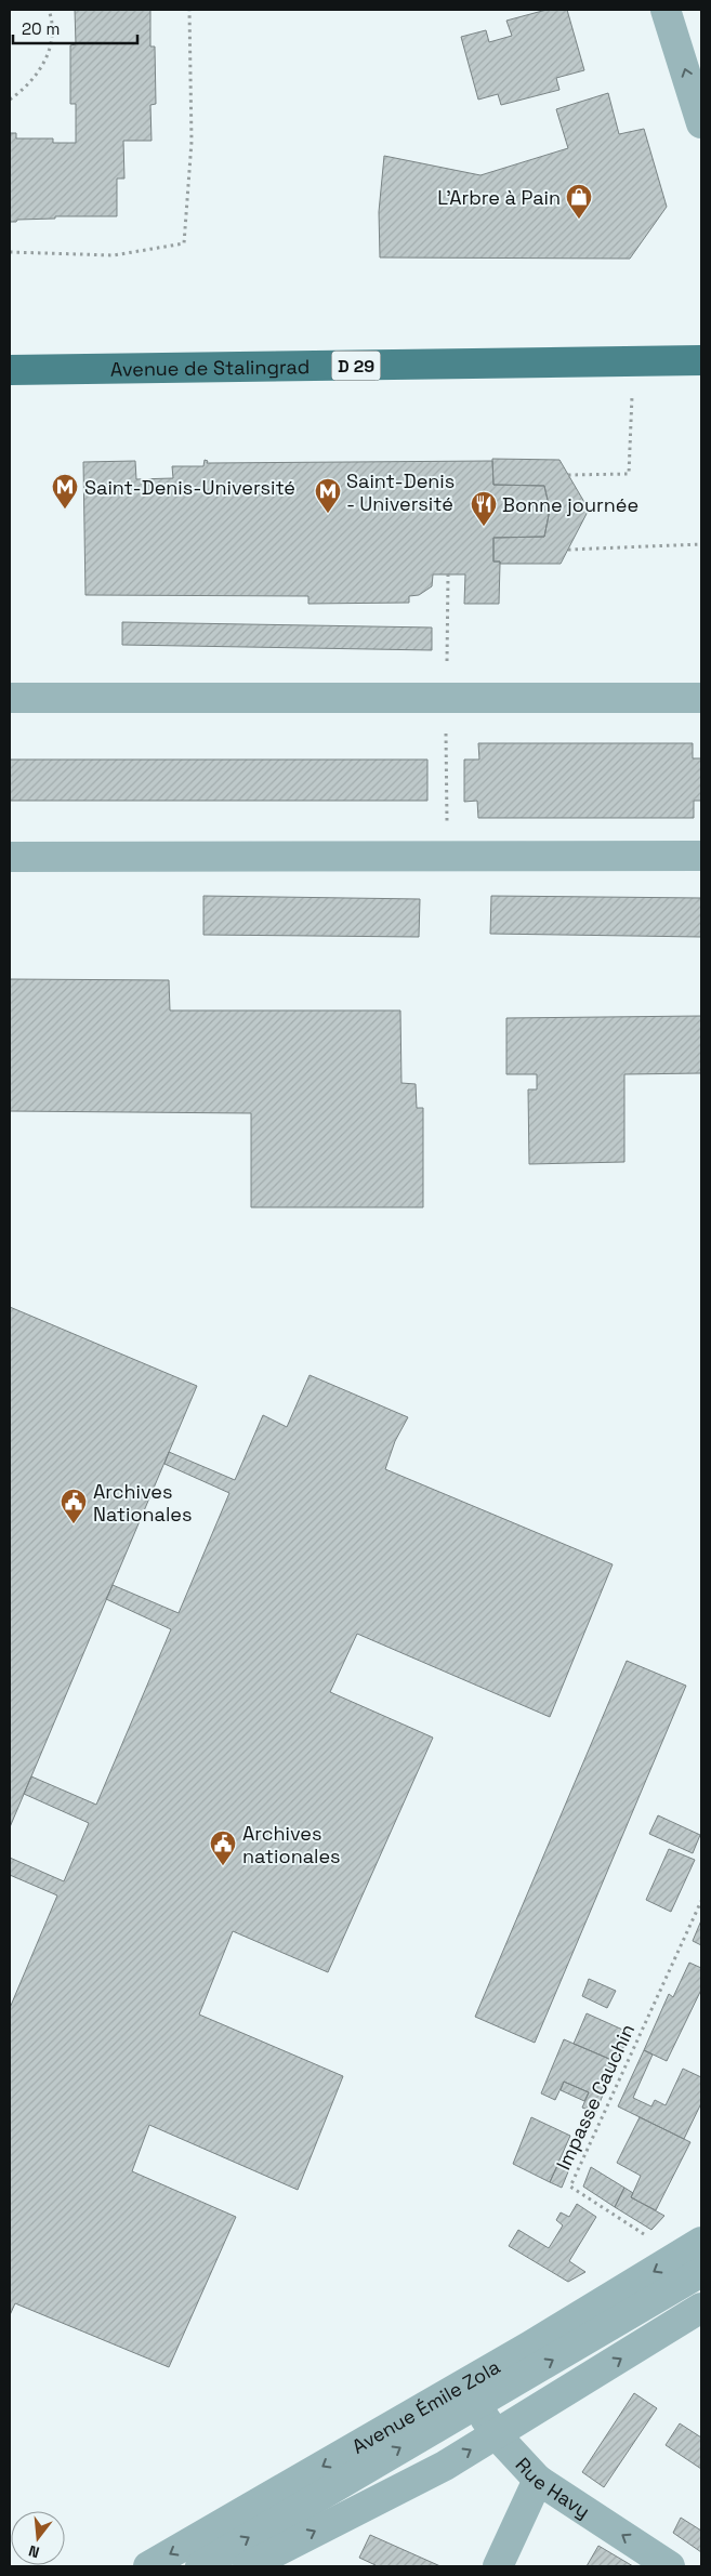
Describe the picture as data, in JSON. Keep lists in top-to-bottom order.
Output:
{
  "streets": {
    "main road": ["D 29", "Avenue de Stalingrad"],
    "street": ["Avenue Émile Zola", "Rue Havy"],
    "path": ["Impasse Cauchin"]
  },
  "crossings": [
    ["Impasse Cauchin", "Avenue Émile Zola"],
    ["Avenue Émile Zola", "Rue Havy"]
  ],
  "one_way": ["Rue Havy"],
  "places": {
    "shop": ["L'Arbre à Pain"],
    "metro station": ["Saint-Denis-Université", "Saint-Denis - Université"],
    "restaurant": ["Bonne journée"],
    "public building": ["Archives Nationales", "Archives nationales"]
  },
  "scale_bar": "20 m",
  "north": "bottom"
}
